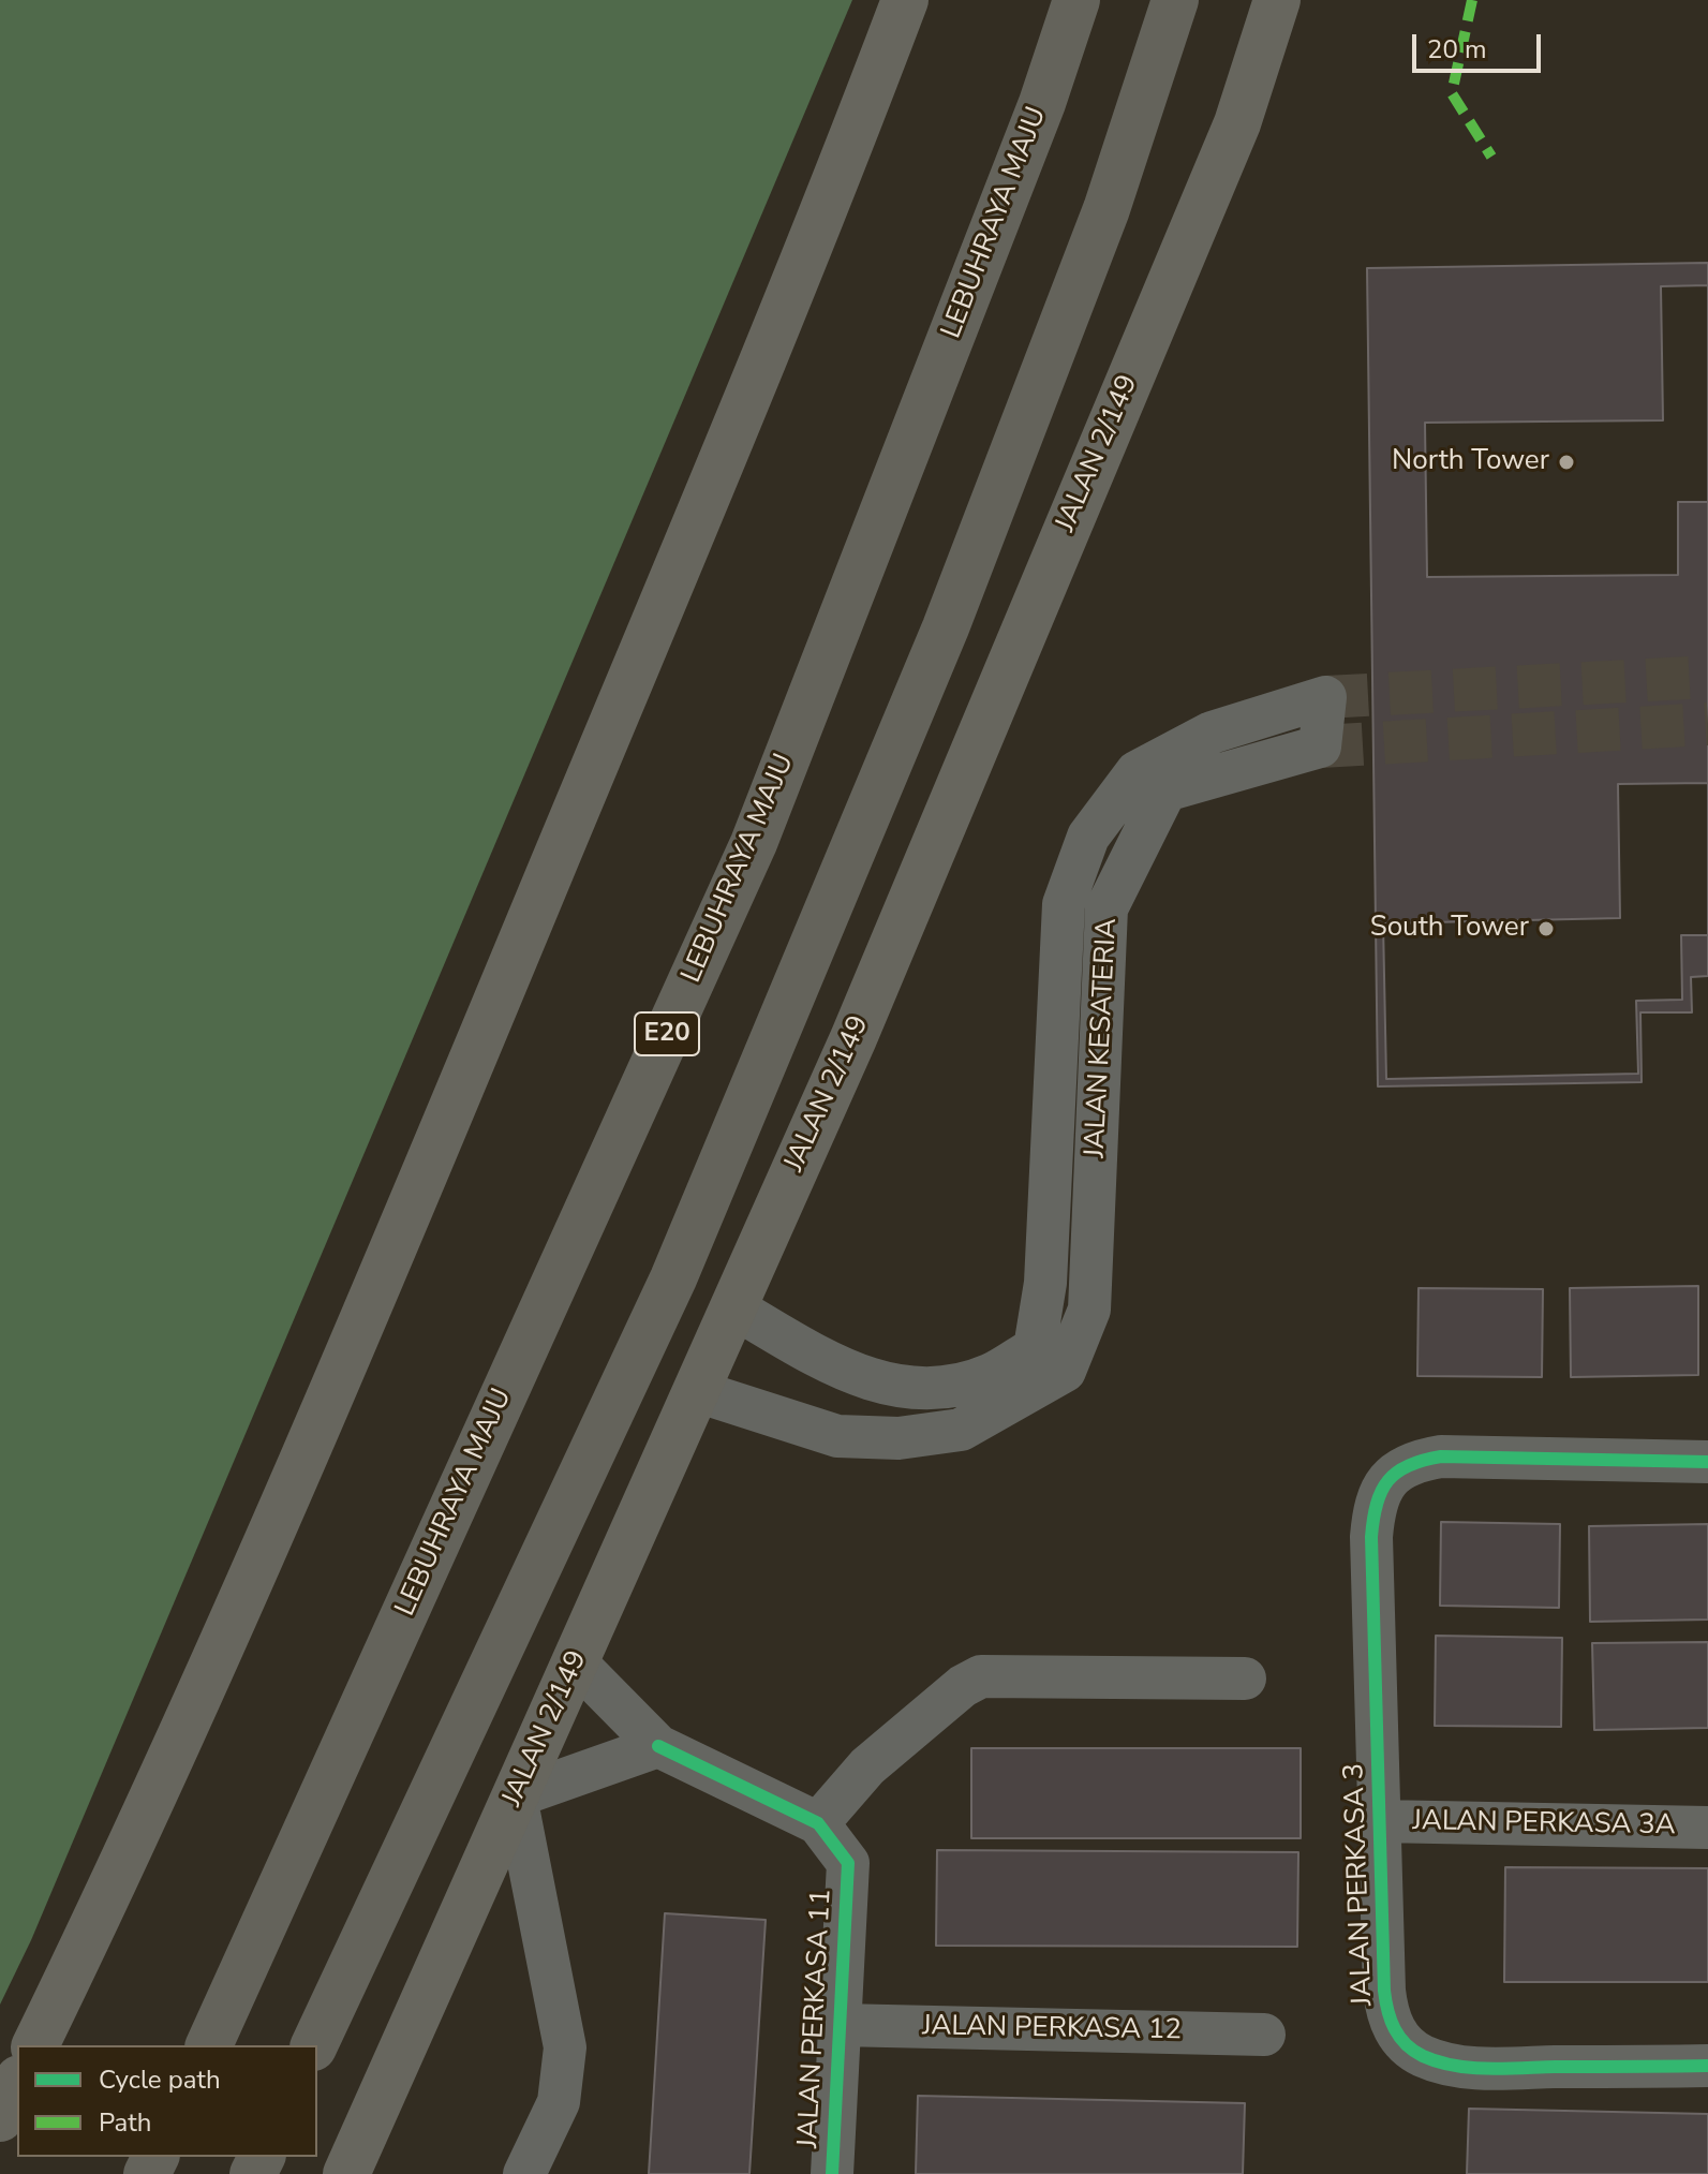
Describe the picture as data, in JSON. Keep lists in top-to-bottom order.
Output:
{
  "streets": {
    "highway": ["LEBUHRAYA MAJU", "E20"],
    "main road": ["JALAN 2/149"],
    "street": [
      "JALAN KESATERIA",
      "JALAN PERKASA 3A",
      "JALAN PERKASA 3",
      "JALAN PERKASA 11",
      "JALAN PERKASA 12"
    ]
  },
  "crossings": [
    ["JALAN 2/149", "JALAN KESATERIA"],
    ["JALAN PERKASA 3A", "JALAN PERKASA 3"],
    ["JALAN PERKASA 11", "JALAN PERKASA 12"]
  ],
  "places": ["North Tower", "South Tower"],
  "legend": ["Cycle path", "Path"],
  "scale_bar": "20 m"
}
